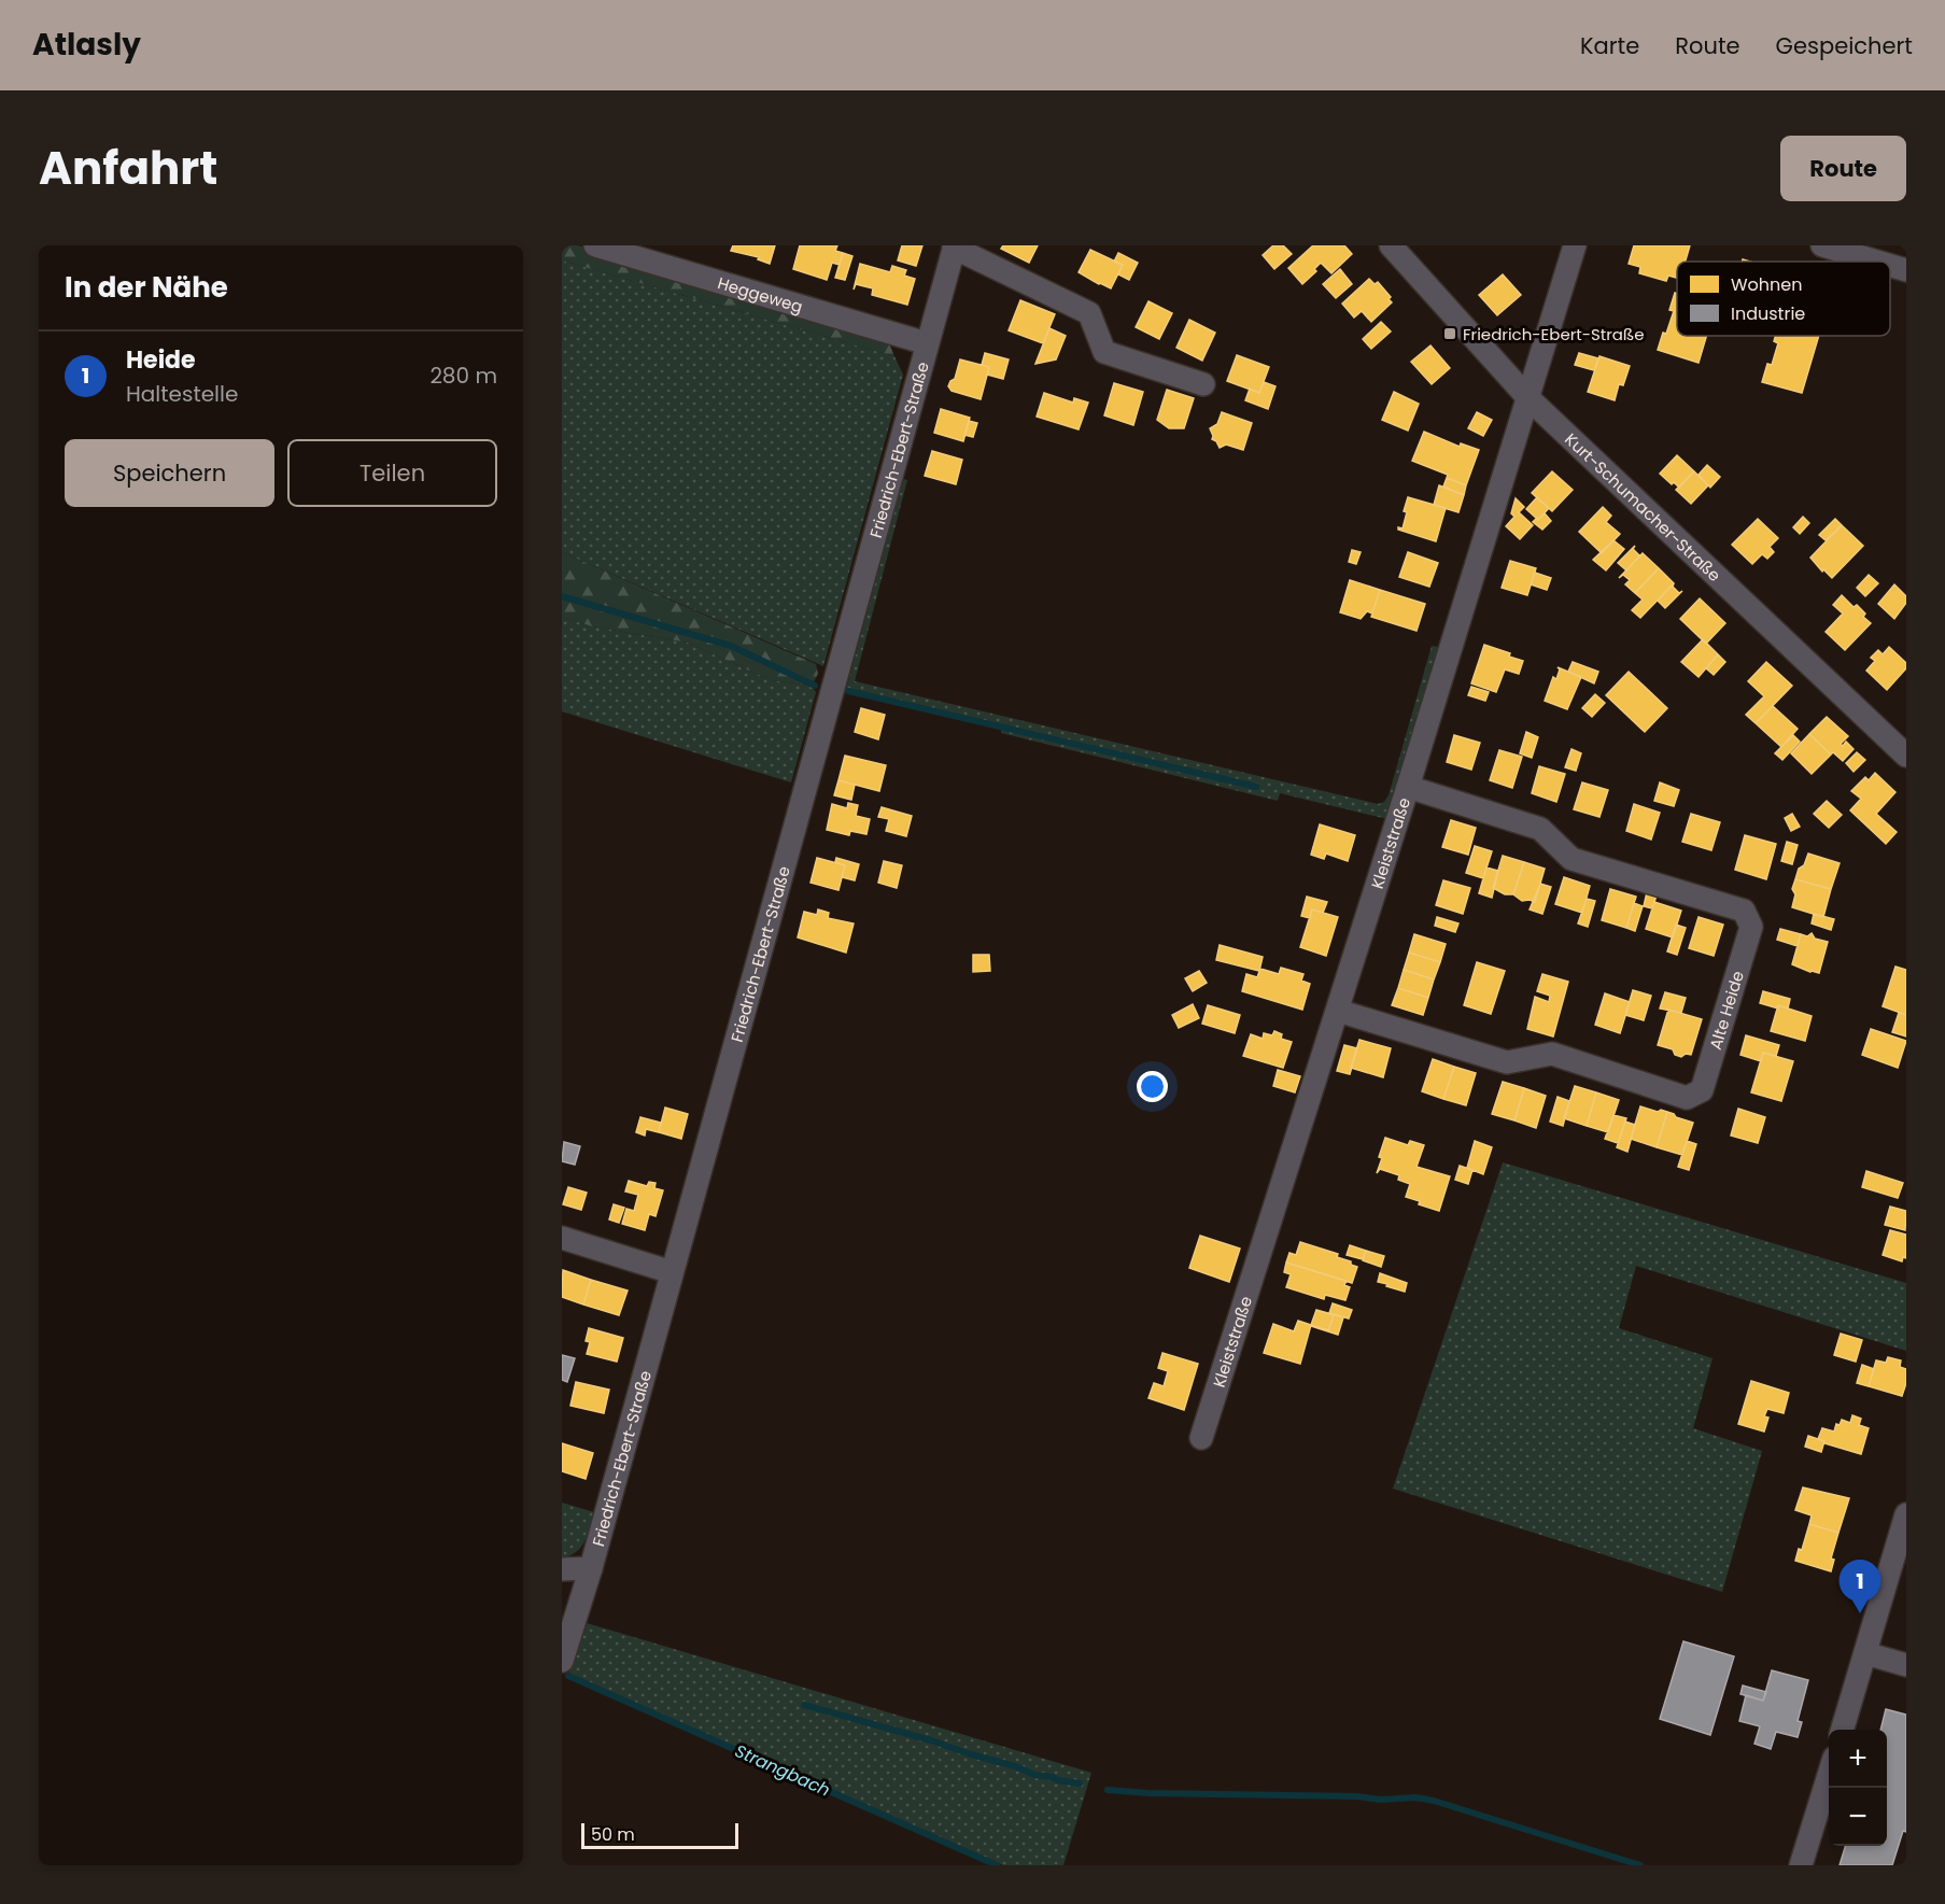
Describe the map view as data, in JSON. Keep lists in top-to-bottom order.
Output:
{
  "streets": {
    "street": [
      "Heggeweg",
      "Friedrich-Ebert-Straße",
      "Kurt-Schumacher-Straße",
      "Kleiststraße",
      "Alte Heide"
    ]
  },
  "crossings": [
    ["Heggeweg", "Friedrich-Ebert-Straße"],
    ["Kurt-Schumacher-Straße", "Kleiststraße"],
    ["Kleiststraße", "Alte Heide"]
  ],
  "water": ["Strangbach"],
  "places": {
    "transit": ["Friedrich-Ebert-Straße"]
  },
  "legend": ["Wohnen", "Industrie"],
  "scale_bar": "50 m",
  "page": {
    "header": "Atlasly",
    "nav": ["Karte", "Route", "Gespeichert"],
    "title": "Anfahrt",
    "buttons": [
      "Route",
      ["Speichern", "Teilen"]
    ],
    "heading": "In der Nähe",
    "list": [
      {
        "mark": "1",
        "name": "Heide",
        "note": "Haltestelle",
        "value": "280 m"
      }
    ],
    "pins": "1",
    "map_buttons": ["+", "−"],
    "scale": "50 m"
  }
}
